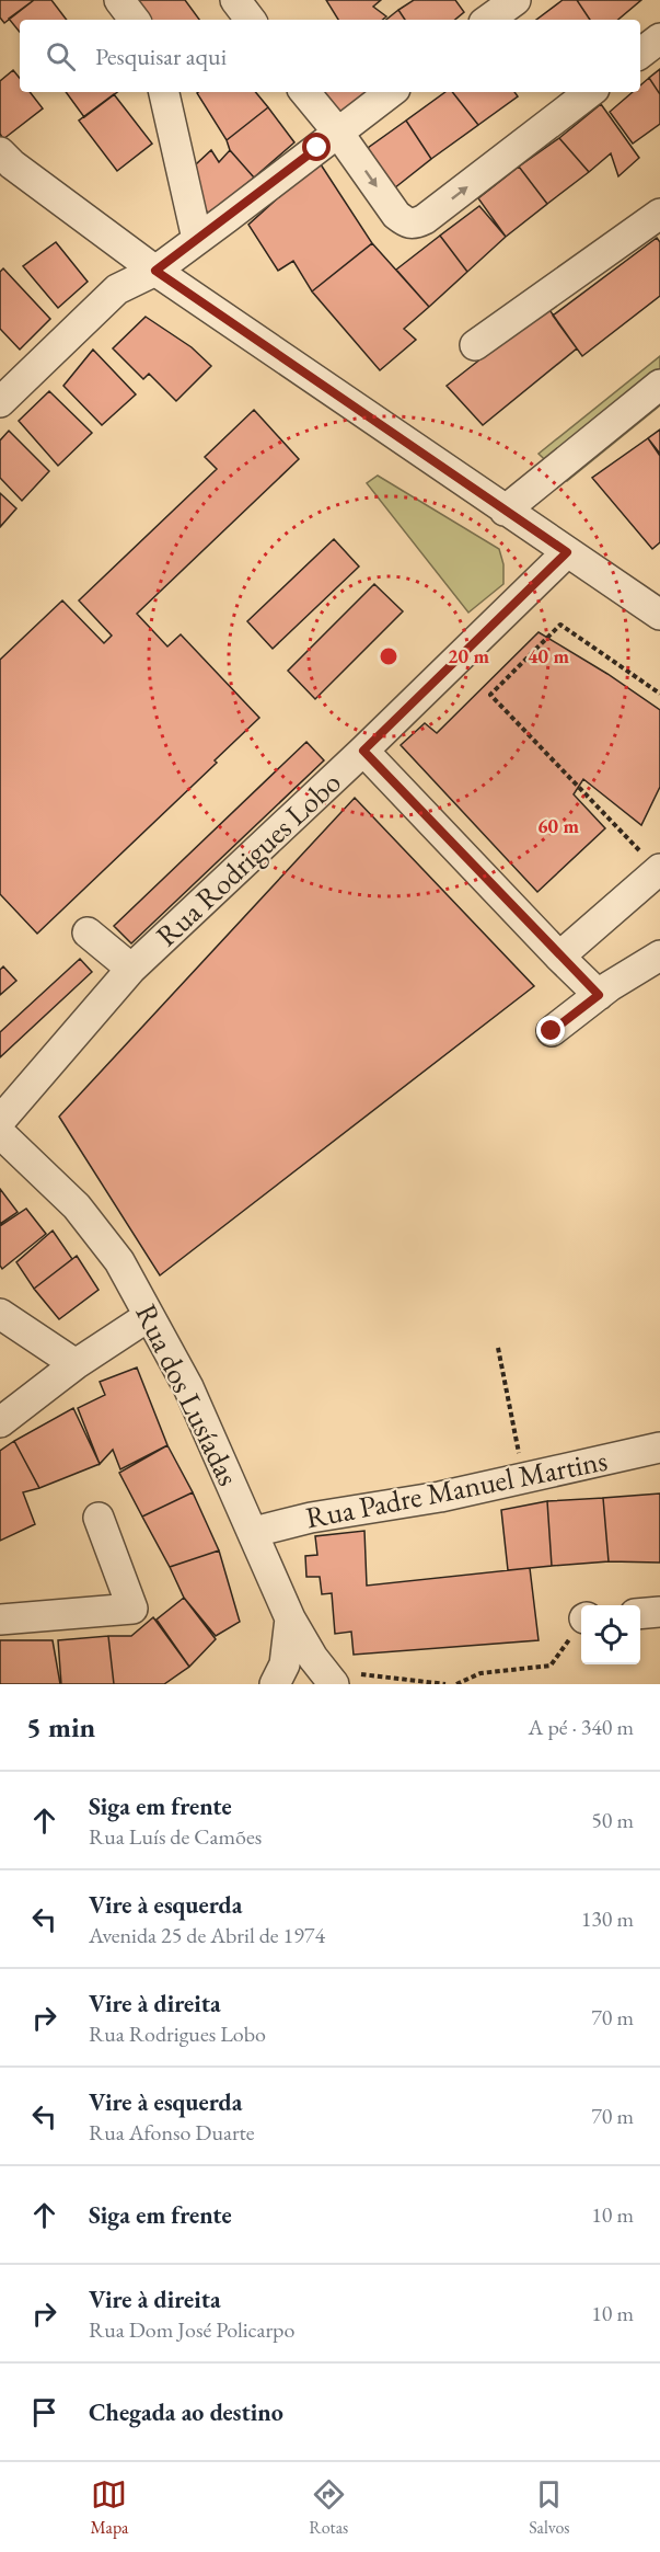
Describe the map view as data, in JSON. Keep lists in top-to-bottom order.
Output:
{
  "streets": {
    "street": ["Rua Rodrigues Lobo", "Rua dos Lusíadas", "Rua Padre Manuel Martins"]
  },
  "crossings": [
    ["Rua dos Lusíadas", "Rua Padre Manuel Martins"]
  ],
  "page": {
    "search": "Pesquisar aqui",
    "heading": ["5 min", "A pé · 340 m"],
    "list": [
      ["Siga em frente", "Rua Luís de Camões", "50 m"],
      ["Vire à esquerda", "Avenida 25 de Abril de 1974", "130 m"],
      ["Vire à direita", "Rua Rodrigues Lobo", "70 m"],
      ["Vire à esquerda", "Rua Afonso Duarte", "70 m"],
      ["Siga em frente", "10 m"],
      ["Vire à direita", "Rua Dom José Policarpo", "10 m"],
      "Chegada ao destino"
    ],
    "nav": ["Mapa", "Rotas", "Salvos"]
  },
  "rings": ["20 m", "40 m", "60 m"]
}
